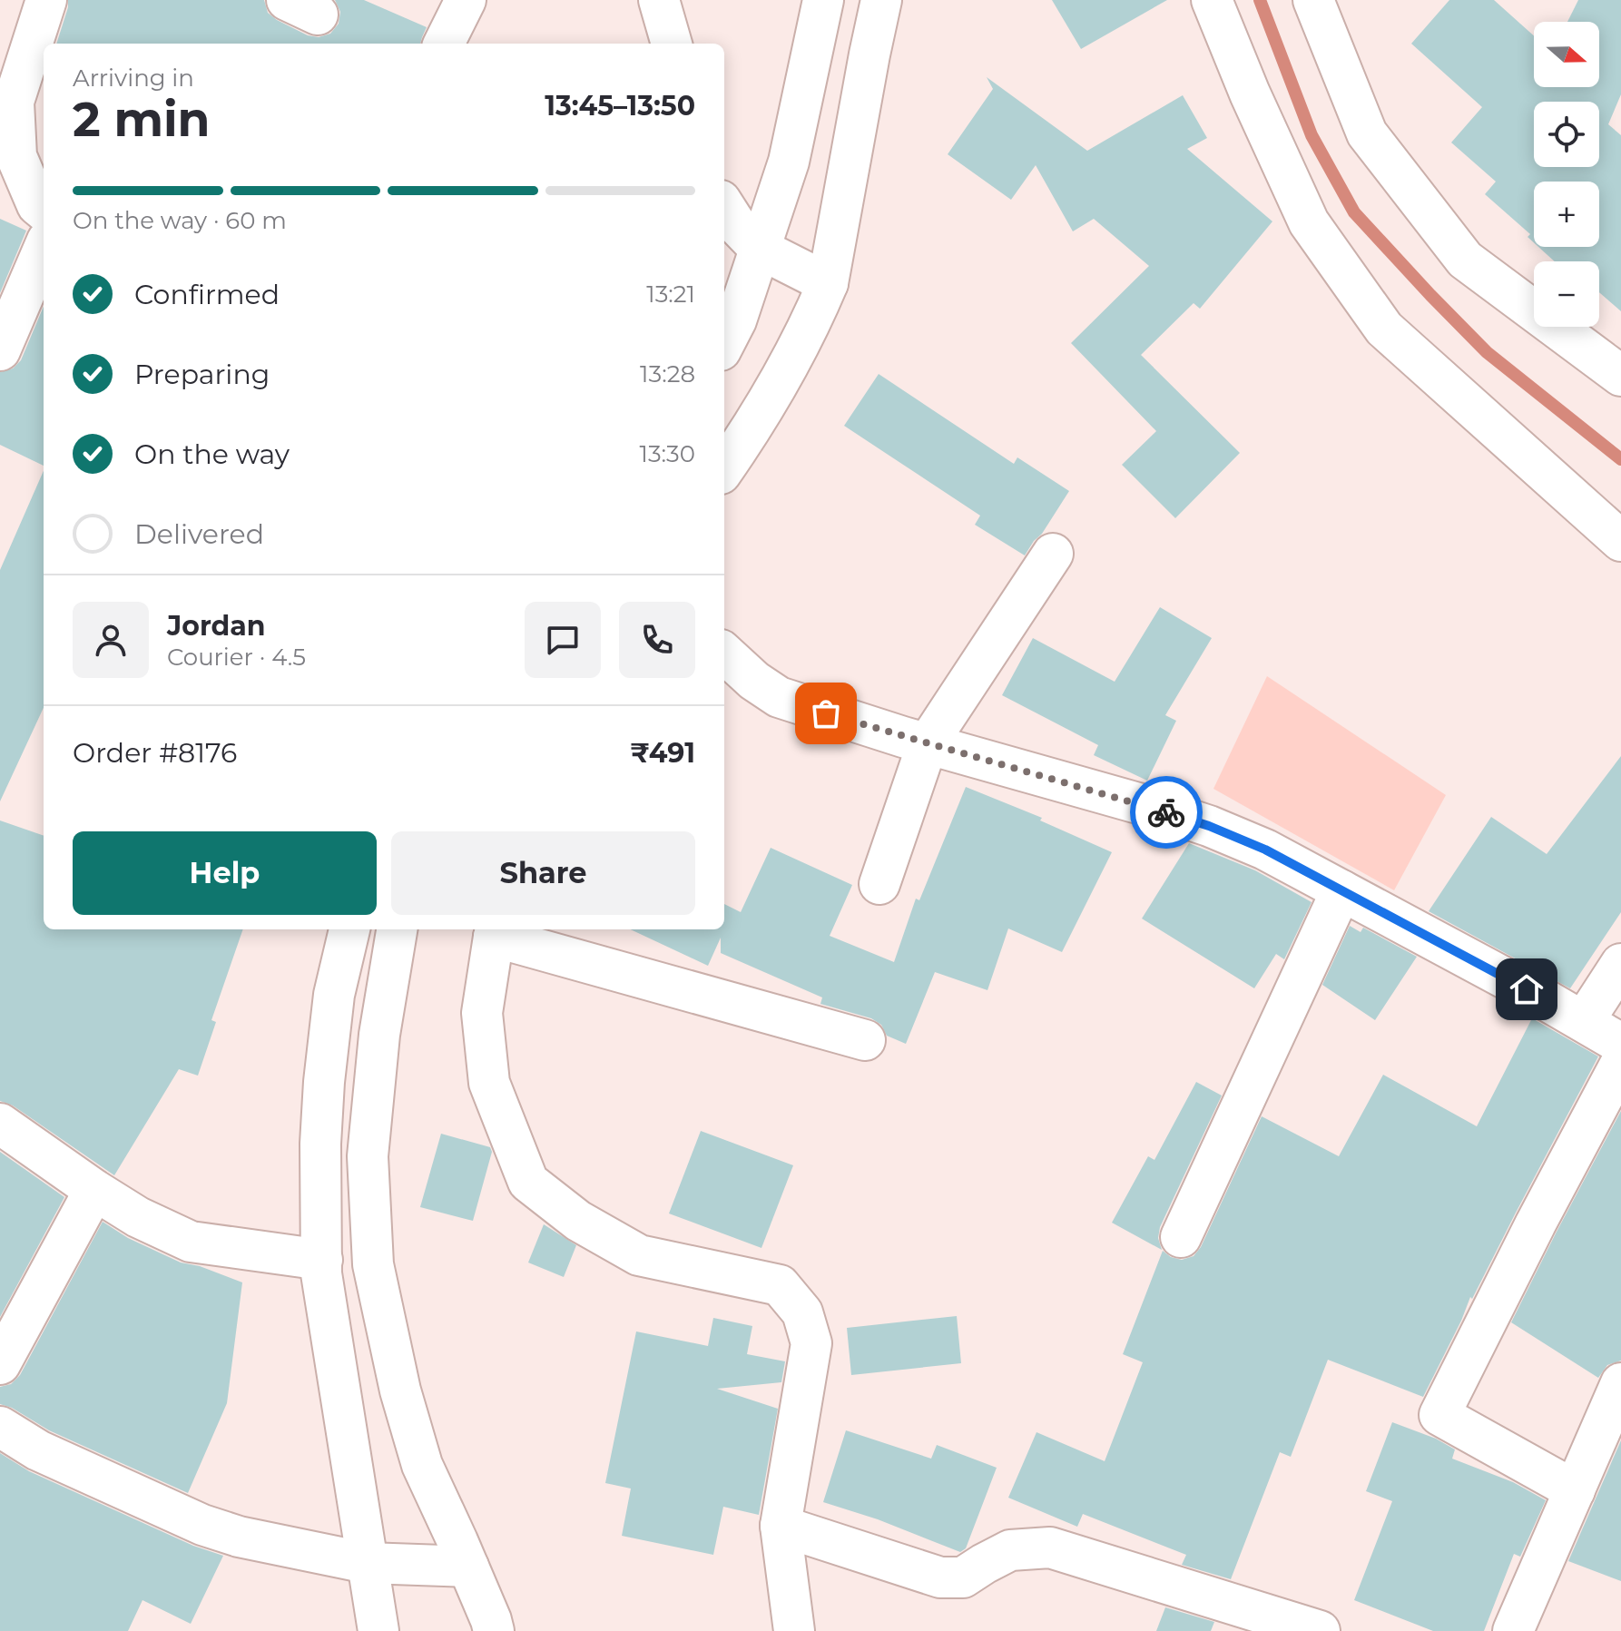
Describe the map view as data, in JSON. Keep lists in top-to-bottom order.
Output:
{
  "north": "right",
  "page": {
    "map_buttons": ["+", "−"],
    "heading": ["2 min", "Arriving in", "13:45–13:50"],
    "panel": [
      "Jordan",
      "Courier · 4.5",
      "Order #8176",
      "₹491"
    ],
    "bar": "On the way · 60 m",
    "list": [
      ["Confirmed", "13:21"],
      ["Preparing", "13:28"],
      ["On the way", "13:30"],
      "Delivered"
    ],
    "buttons": ["Help", "Share"]
  }
}
